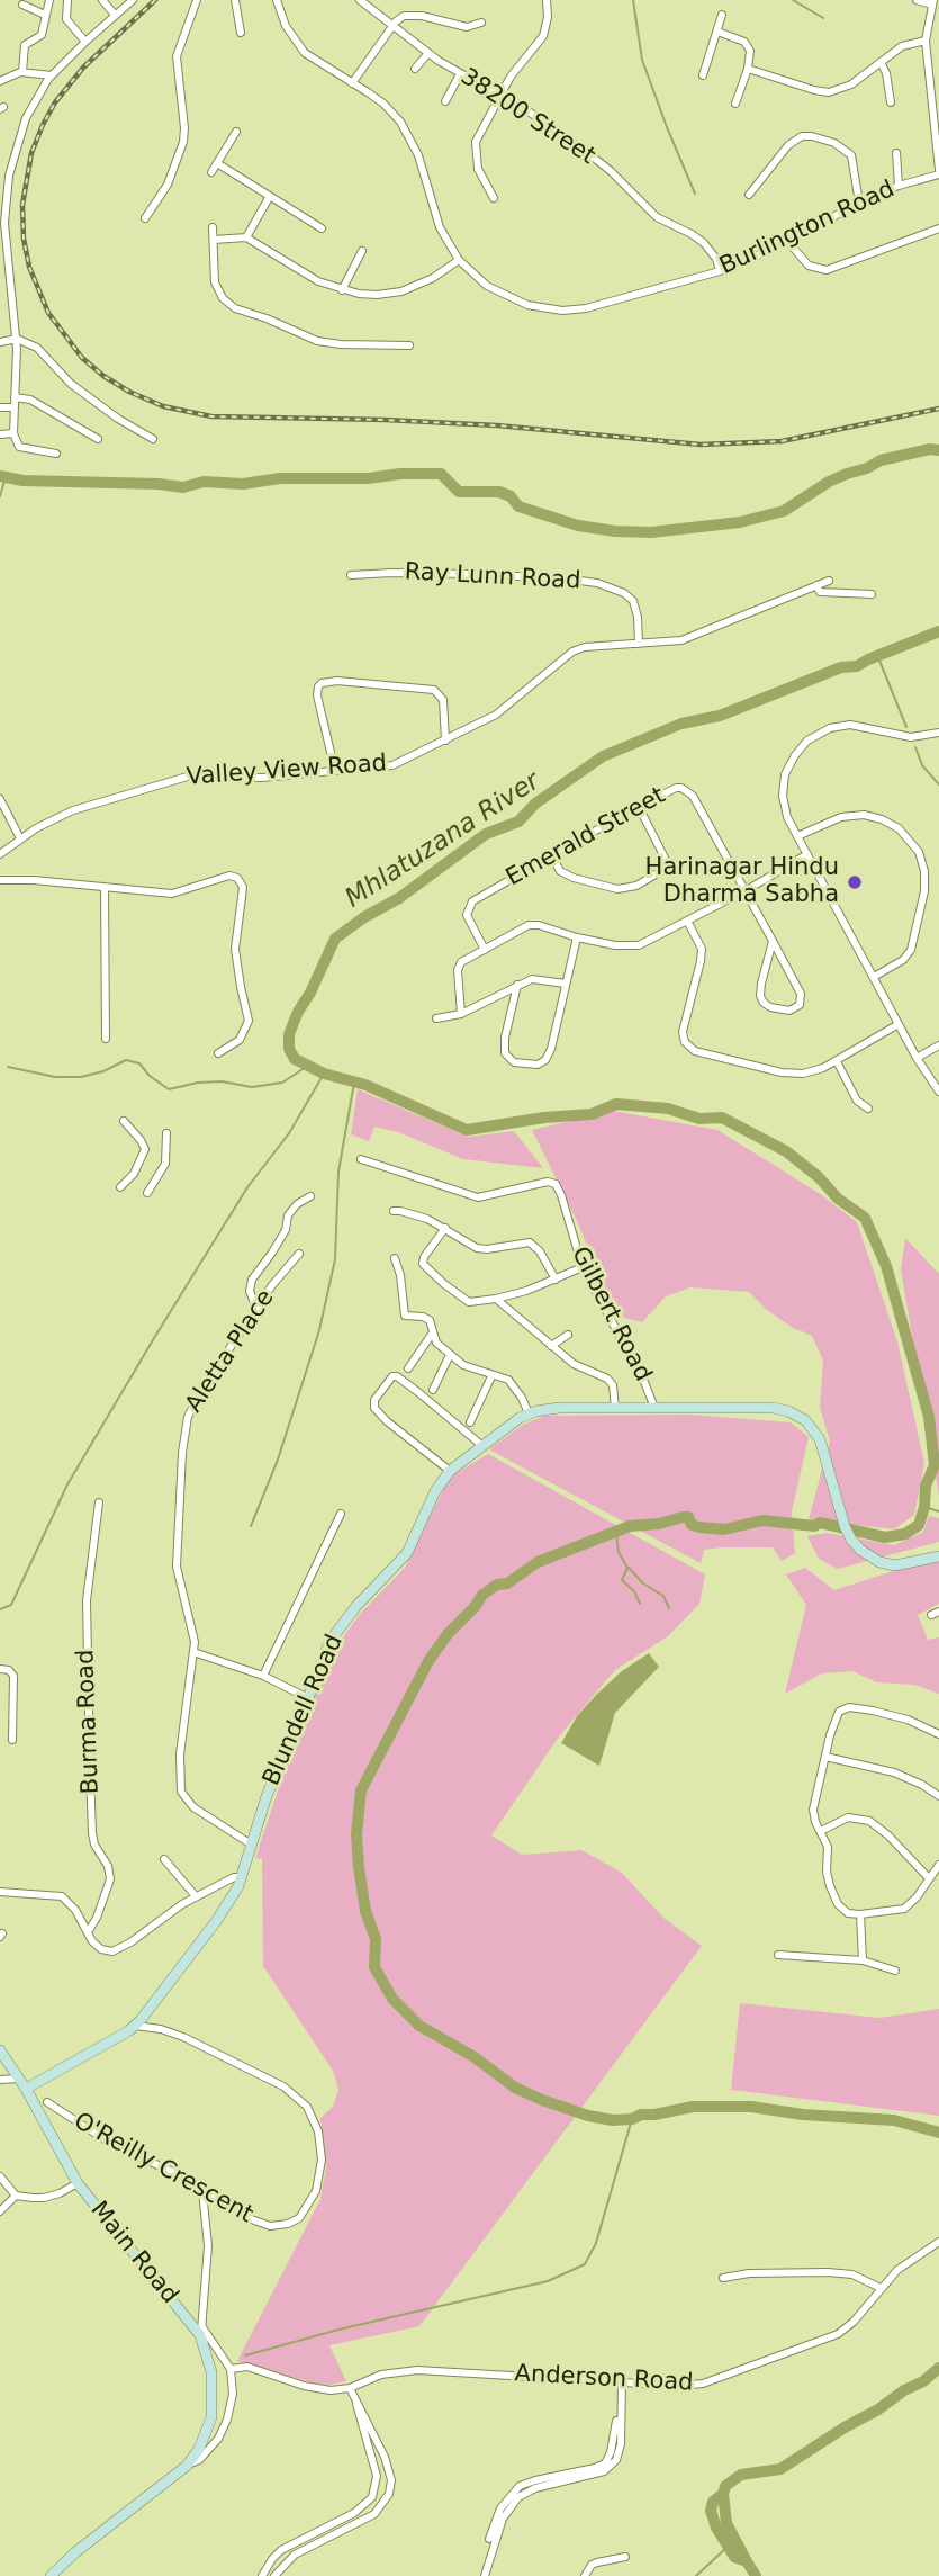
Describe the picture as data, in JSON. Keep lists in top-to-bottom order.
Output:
{
  "streets": {
    "street": [
      "38200 Street",
      "Burlington Road",
      "Ray Lunn Road",
      "Valley View Road",
      "Emerald Street",
      "Gilbert Road",
      "Aletta Place",
      "Blundell Road",
      "Burma Road",
      "O'Reilly Crescent",
      "Main Road",
      "Anderson Road"
    ]
  },
  "crossings": [
    ["38200 Street", "Burlington Road"],
    ["Ray Lunn Road", "Valley View Road"],
    ["Gilbert Road", "Blundell Road"],
    ["Aletta Place", "Blundell Road"],
    ["Blundell Road", "O'Reilly Crescent"],
    ["Blundell Road", "Main Road"],
    ["Main Road", "Anderson Road"]
  ],
  "water": ["Mhlatuzana River"],
  "places": ["Harinagar Hindu Dharma Sabha"]
}
